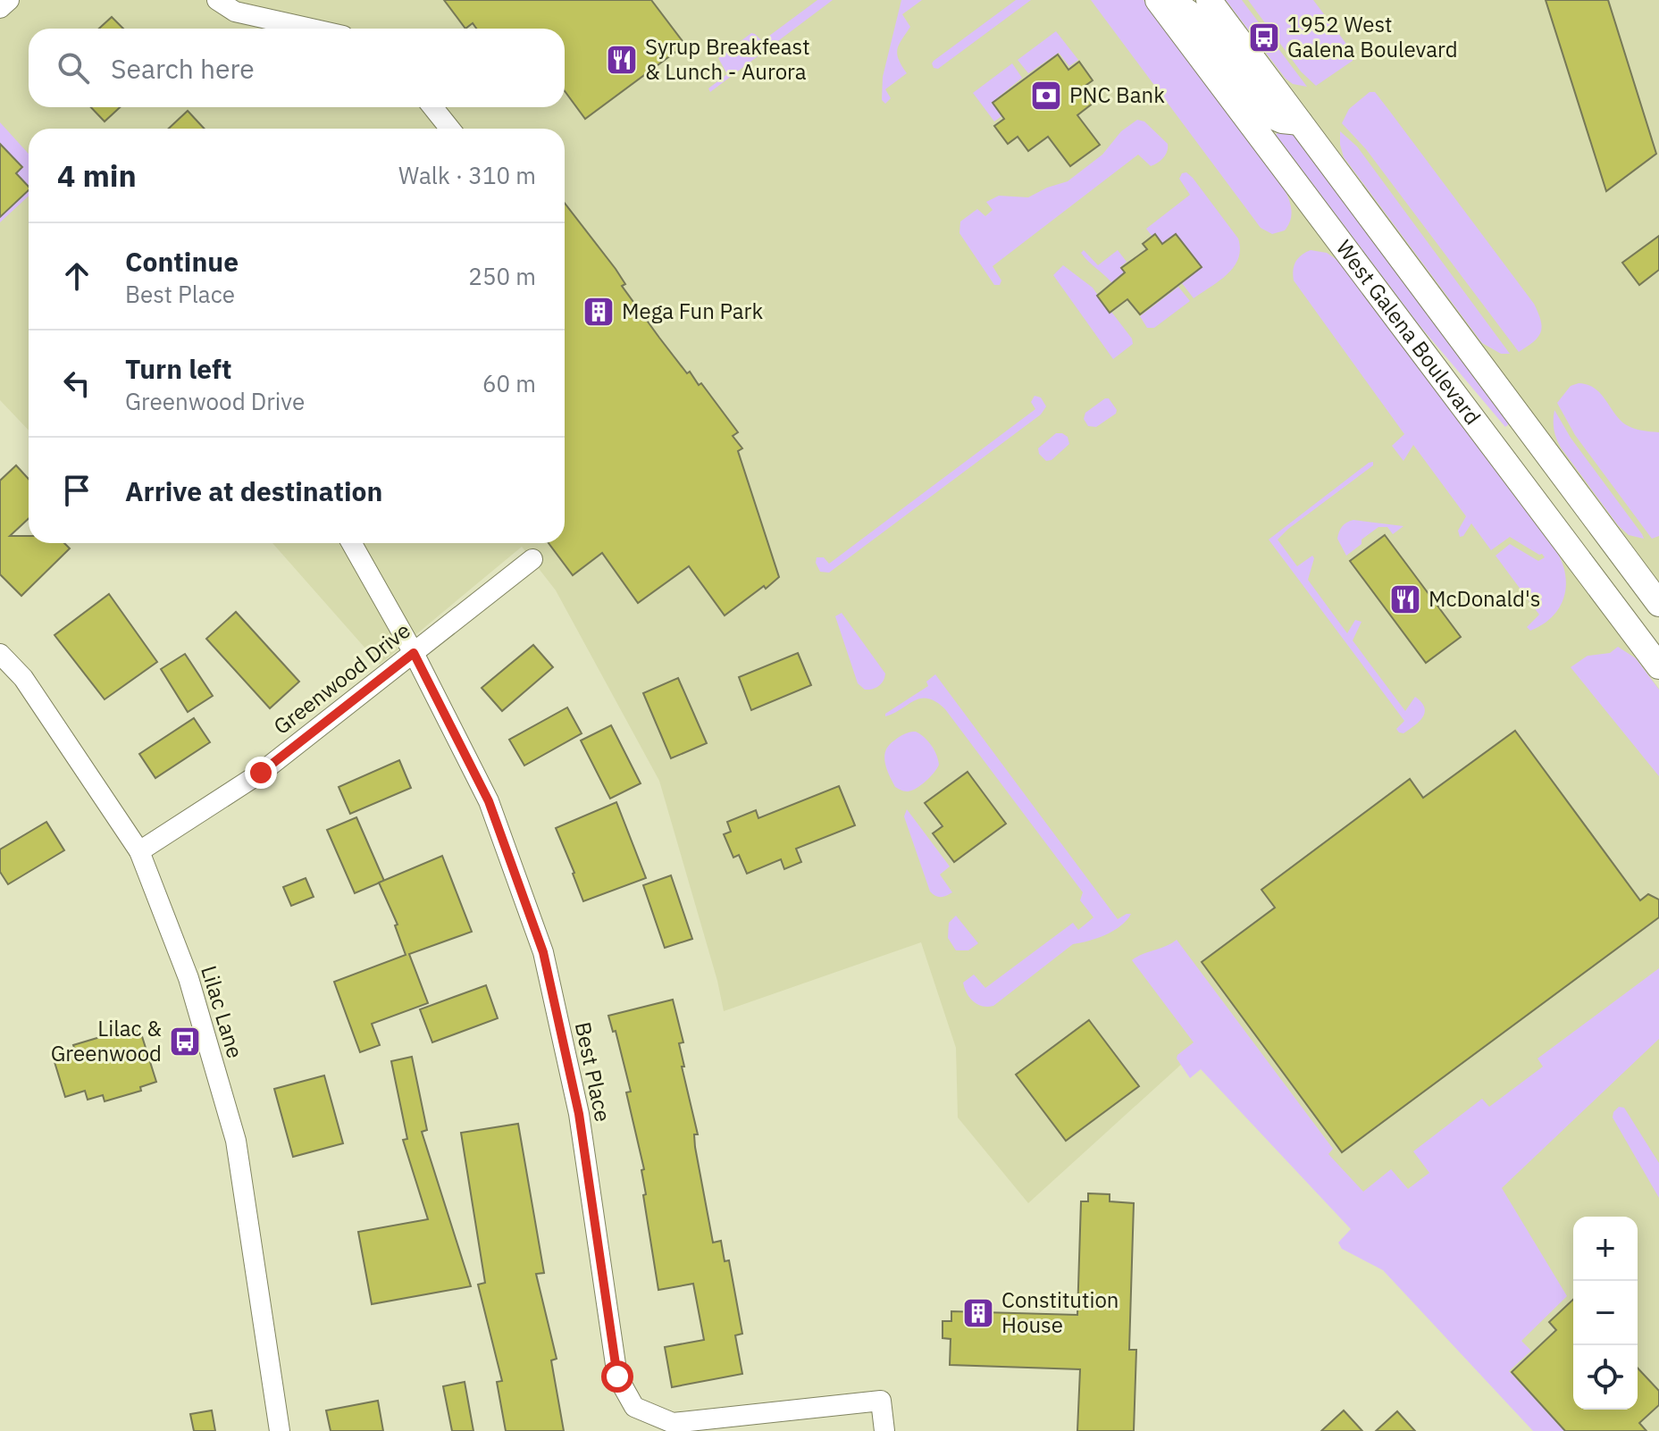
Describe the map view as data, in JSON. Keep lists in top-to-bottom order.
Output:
{
  "streets": {
    "main road": ["West Galena Boulevard"],
    "street": ["Greenwood Drive", "Lilac Lane", "Best Place"]
  },
  "crossings": [
    ["Greenwood Drive", "Lilac Lane"],
    ["Greenwood Drive", "Best Place"]
  ],
  "places": {
    "bus stop": ["1952 West Galena Boulevard", "Lilac & Greenwood"],
    "restaurant": ["Syrup Breakfeast & Lunch - Aurora", "McDonald's"],
    "bank": ["PNC Bank"],
    "building": ["Mega Fun Park", "Constitution House"]
  },
  "page": {
    "search": "Search here",
    "heading": ["4 min", "Walk · 310 m"],
    "list": [
      ["Continue", "Best Place", "250 m"],
      ["Turn left", "Greenwood Drive", "60 m"],
      "Arrive at destination"
    ],
    "map_buttons": ["+", "−"]
  }
}
